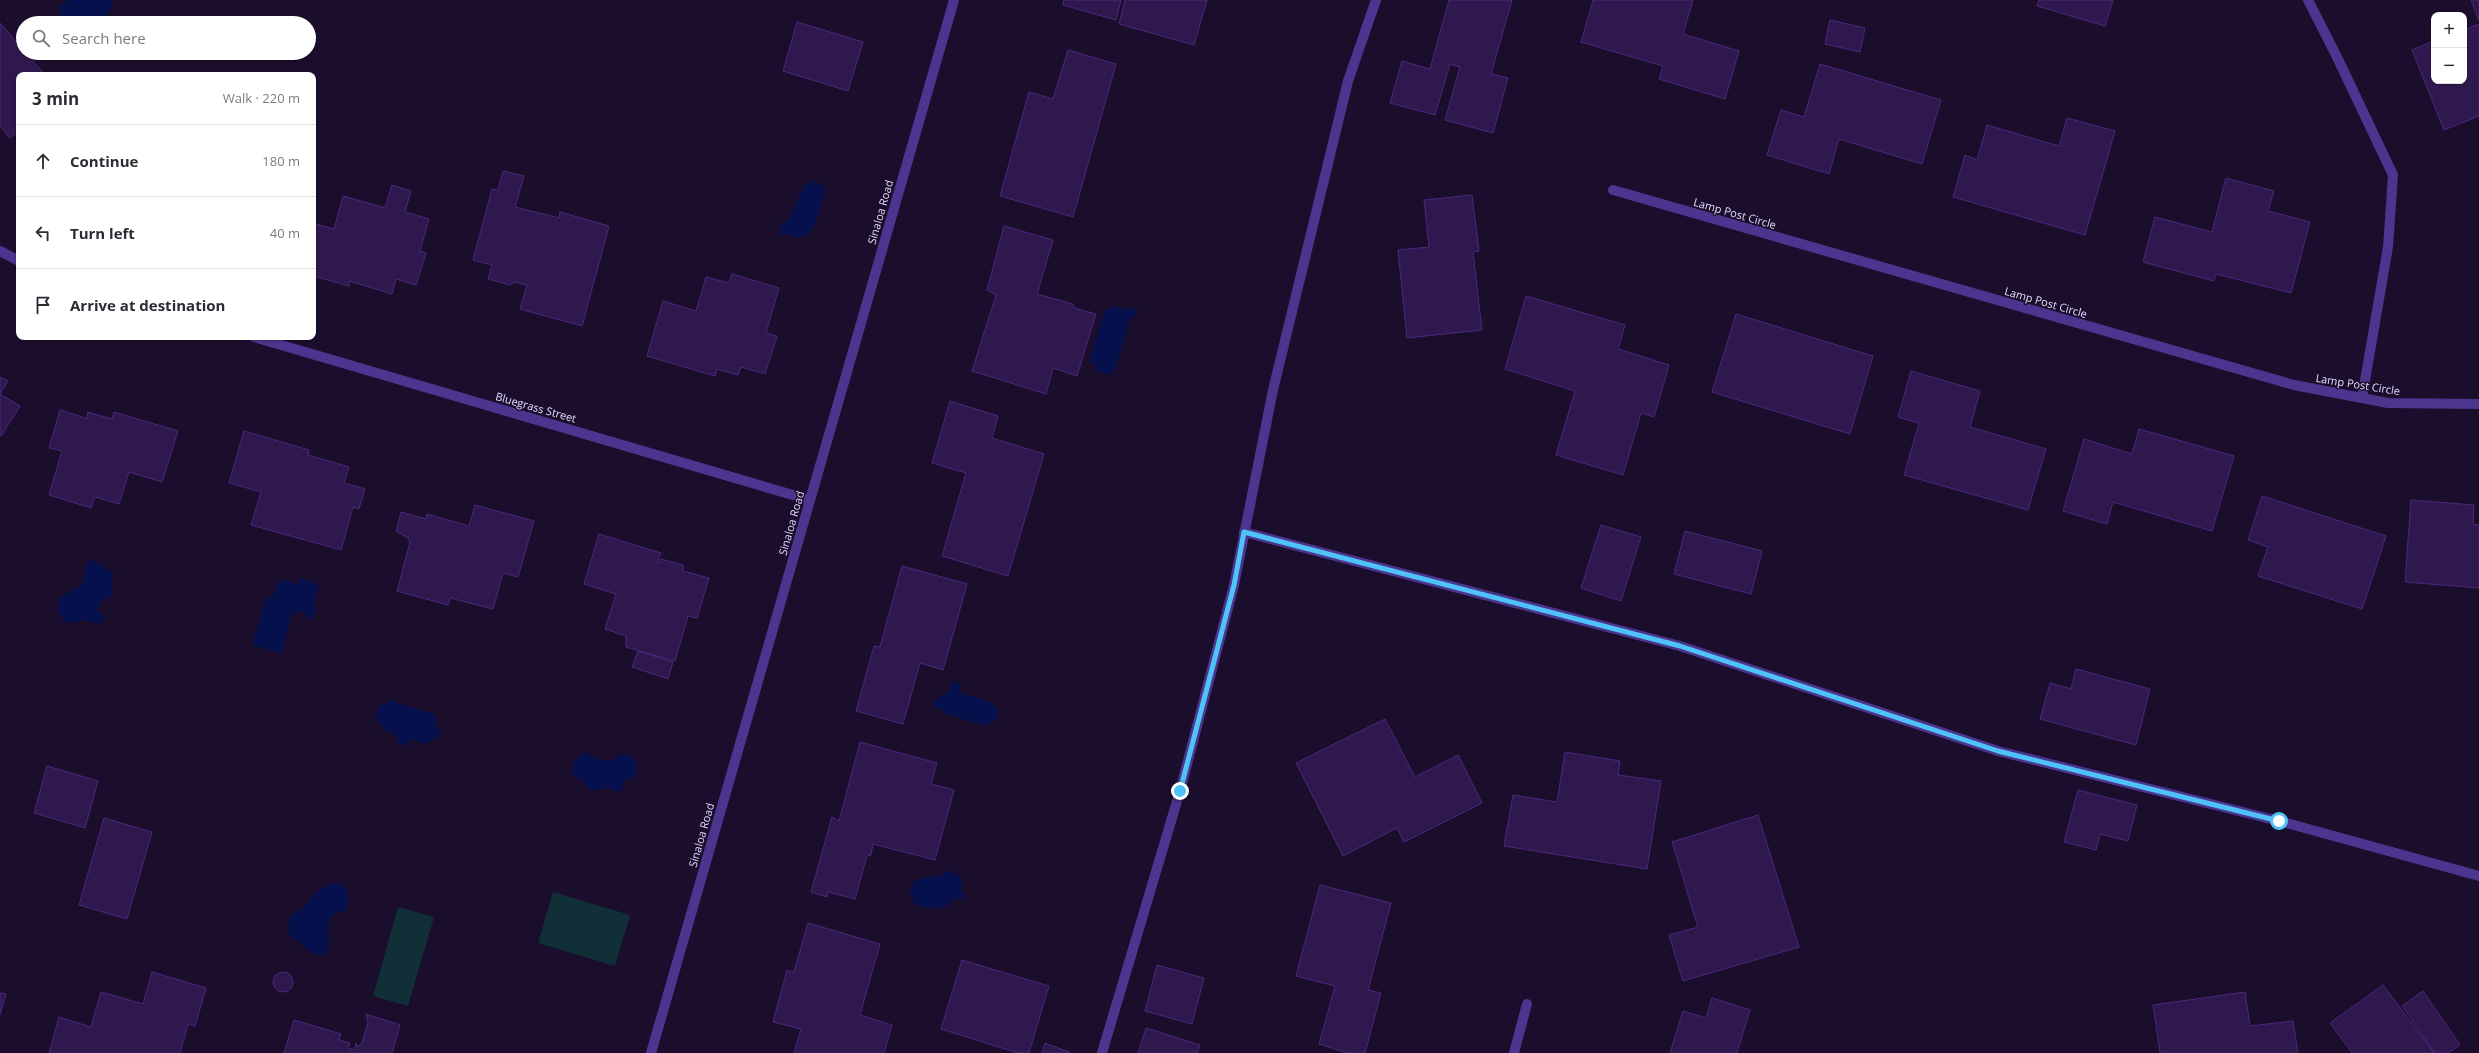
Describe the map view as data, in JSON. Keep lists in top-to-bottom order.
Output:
{
  "streets": {
    "street": ["Sinaloa Road", "Lamp Post Circle", "Bluegrass Street"]
  },
  "crossings": [
    ["Sinaloa Road", "Bluegrass Street"]
  ],
  "page": {
    "map_buttons": ["+", "−"],
    "search": "Search here",
    "heading": ["3 min", "Walk · 220 m"],
    "list": [
      ["Continue", "180 m"],
      ["Turn left", "40 m"],
      "Arrive at destination"
    ]
  }
}
